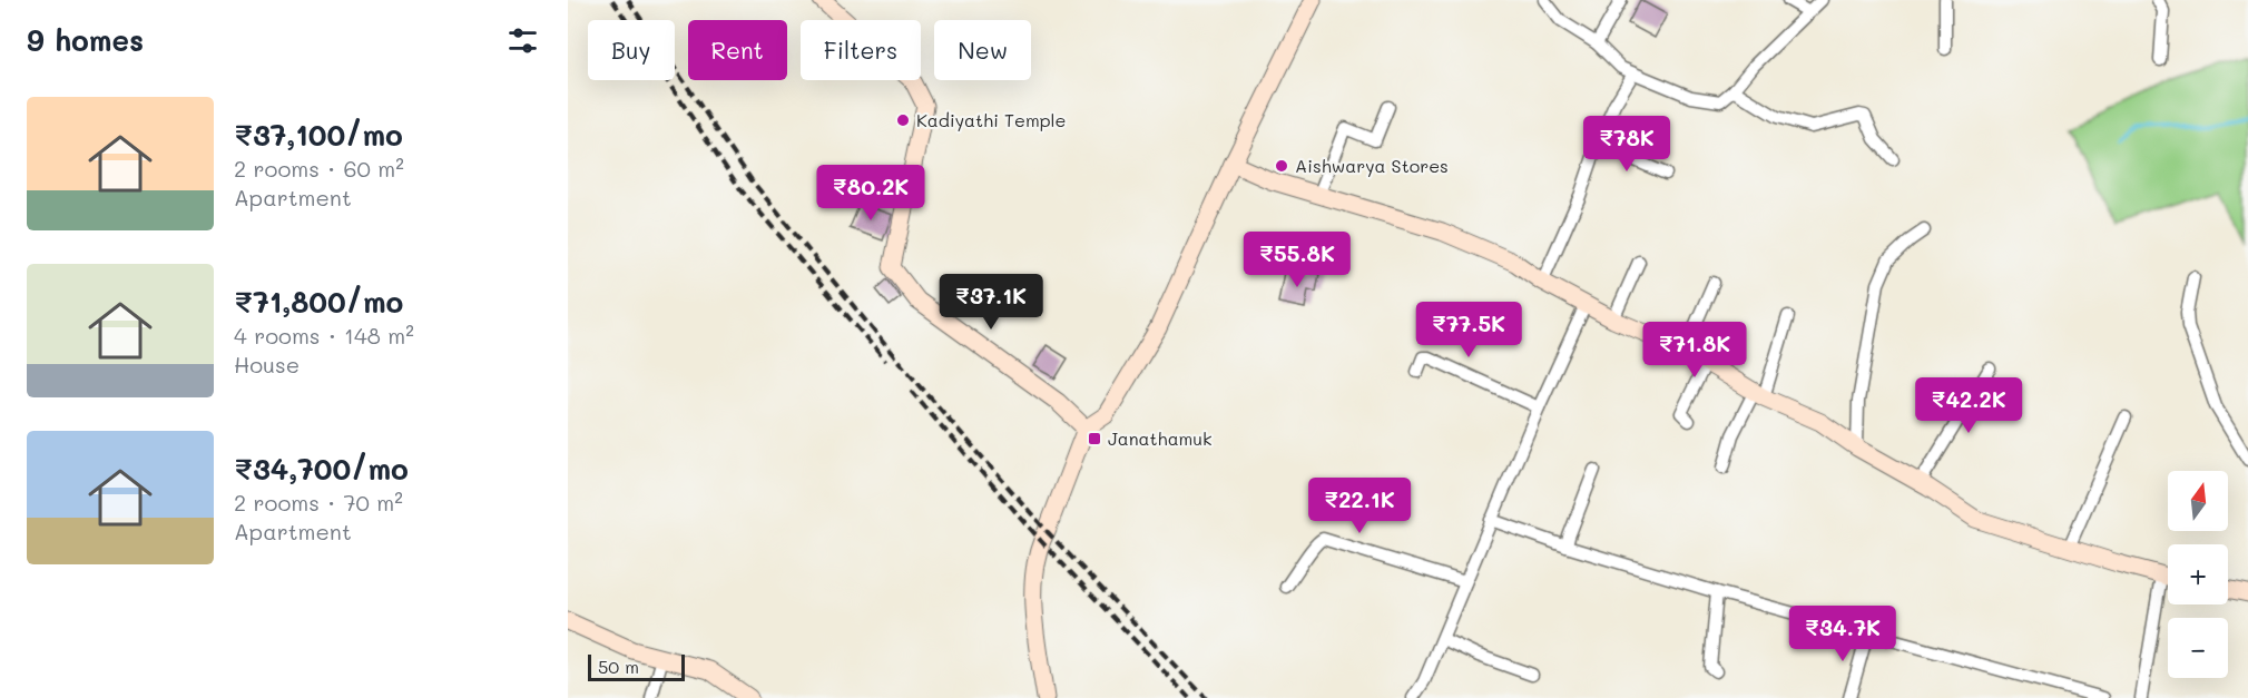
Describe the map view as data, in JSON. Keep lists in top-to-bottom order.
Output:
{
  "places": {
    "other": ["Kadiyathi Temple", "Aishwarya Stores"],
    "transit": ["Janathamuk"]
  },
  "scale_bar": "50 m",
  "north": "top",
  "page": {
    "heading": "9 homes",
    "chip": [
      "Buy",
      "Rent",
      "Filters",
      "New"
    ],
    "list": [
      {
        "name": "₹37,100/mo",
        "note": "2 rooms · 60 m² · Apartment"
      },
      {
        "name": "₹71,800/mo",
        "note": "4 rooms · 148 m² · House"
      },
      {
        "name": "₹34,700/mo",
        "note": "2 rooms · 70 m² · Apartment"
      }
    ],
    "price": [
      "₹78K",
      "₹80.2K",
      "₹55.8K",
      "₹37.1K",
      "₹77.5K",
      "₹71.8K",
      "₹42.2K",
      "₹22.1K",
      "₹34.7K"
    ],
    "map_buttons": ["+", "−"],
    "scale": "50 m"
  }
}
